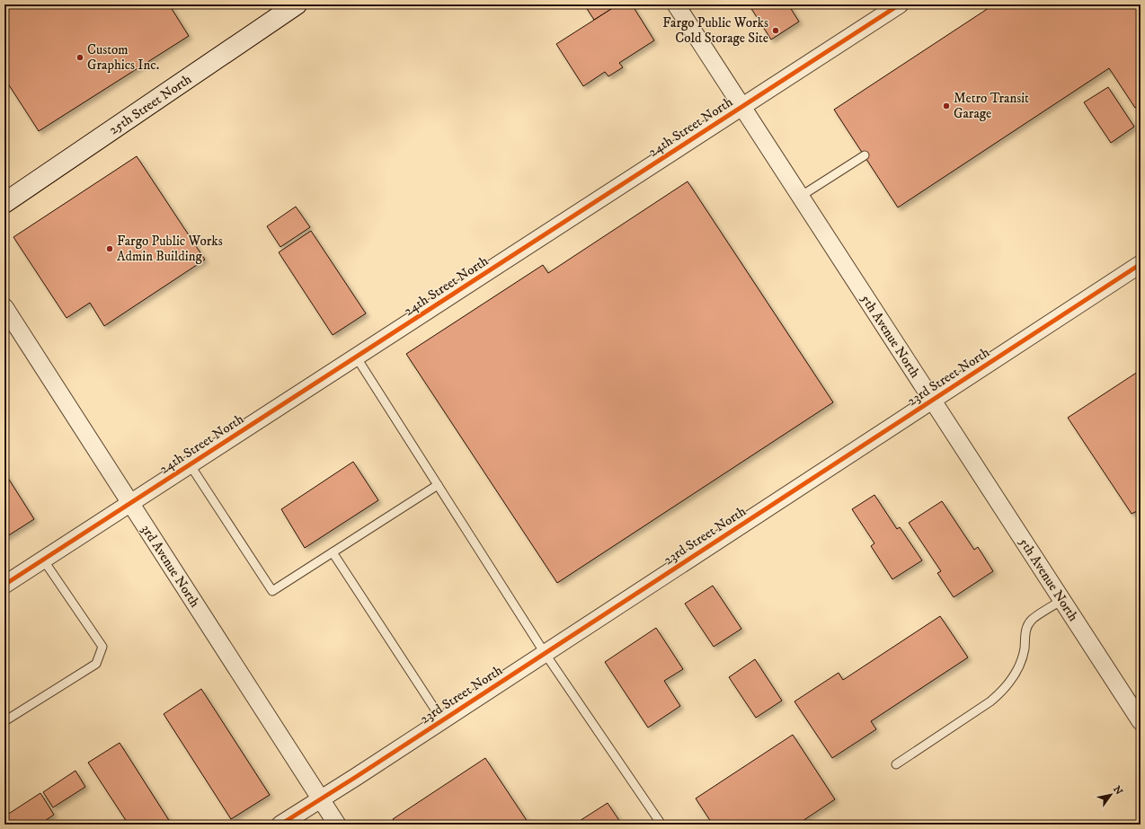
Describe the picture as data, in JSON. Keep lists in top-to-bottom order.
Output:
{
  "streets": {
    "main road": ["25th Street North"],
    "street": [
      "24th Street North",
      "5th Avenue North",
      "23rd Street North",
      "3rd Avenue North"
    ]
  },
  "crossings": [
    ["24th Street North", "5th Avenue North"],
    ["24th Street North", "3rd Avenue North"],
    ["5th Avenue North", "23rd Street North"],
    ["23rd Street North", "3rd Avenue North"]
  ],
  "places": [
    "Fargo Public Works Cold Storage Site",
    "Custom Graphics Inc.",
    "Metro Transit Garage",
    "Fargo Public Works Admin Building"
  ],
  "north": "top right"
}
